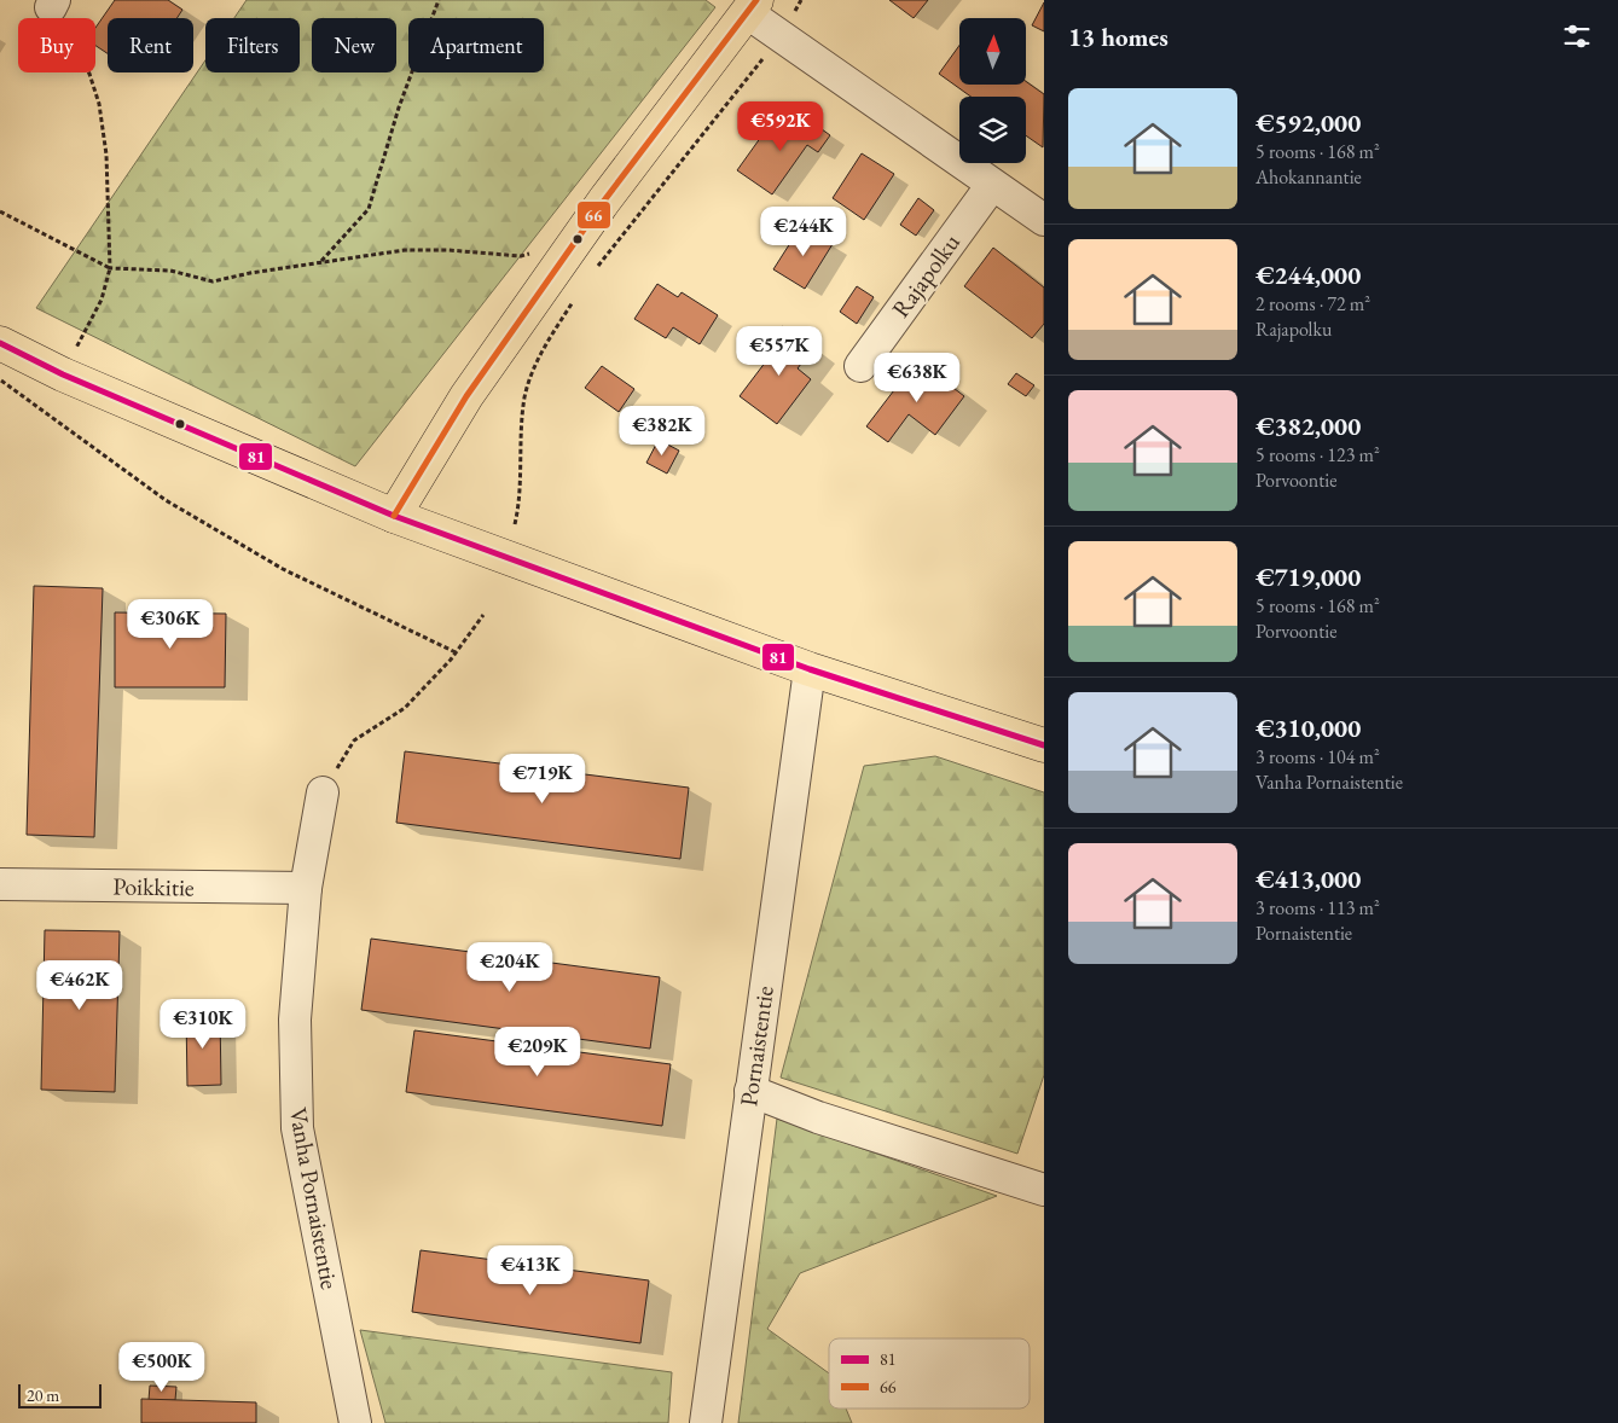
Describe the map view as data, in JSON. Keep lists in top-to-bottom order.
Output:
{
  "streets": {
    "street": [
      "Rajapolku",
      "Poikkitie",
      "Pornaistentie",
      "Vanha Pornaistentie"
    ]
  },
  "crossings": [
    ["Poikkitie", "Vanha Pornaistentie"]
  ],
  "lines": ["transit line 66", "transit line 81"],
  "legend": ["81", "66"],
  "scale_bar": "20 m",
  "north": "top",
  "page": {
    "heading": "13 homes",
    "chip": [
      "Buy",
      "Rent",
      "Filters",
      "New",
      "Apartment"
    ],
    "list": [
      {
        "name": "€592,000",
        "note": "5 rooms · 168 m² · Ahokannantie"
      },
      {
        "name": "€244,000",
        "note": "2 rooms · 72 m² · Rajapolku"
      },
      {
        "name": "€382,000",
        "note": "5 rooms · 123 m² · Porvoontie"
      },
      {
        "name": "€719,000",
        "note": "5 rooms · 168 m² · Porvoontie"
      },
      {
        "name": "€310,000",
        "note": "3 rooms · 104 m² · Vanha Pornaistentie"
      },
      {
        "name": "€413,000",
        "note": "3 rooms · 113 m² · Pornaistentie"
      }
    ],
    "price": [
      "€592K",
      "€244K",
      "€557K",
      "€638K",
      "€382K",
      "€306K",
      "€719K",
      "€204K",
      "€462K",
      "€310K",
      "€209K",
      "€413K",
      "€500K"
    ],
    "scale": "20 m"
  }
}
